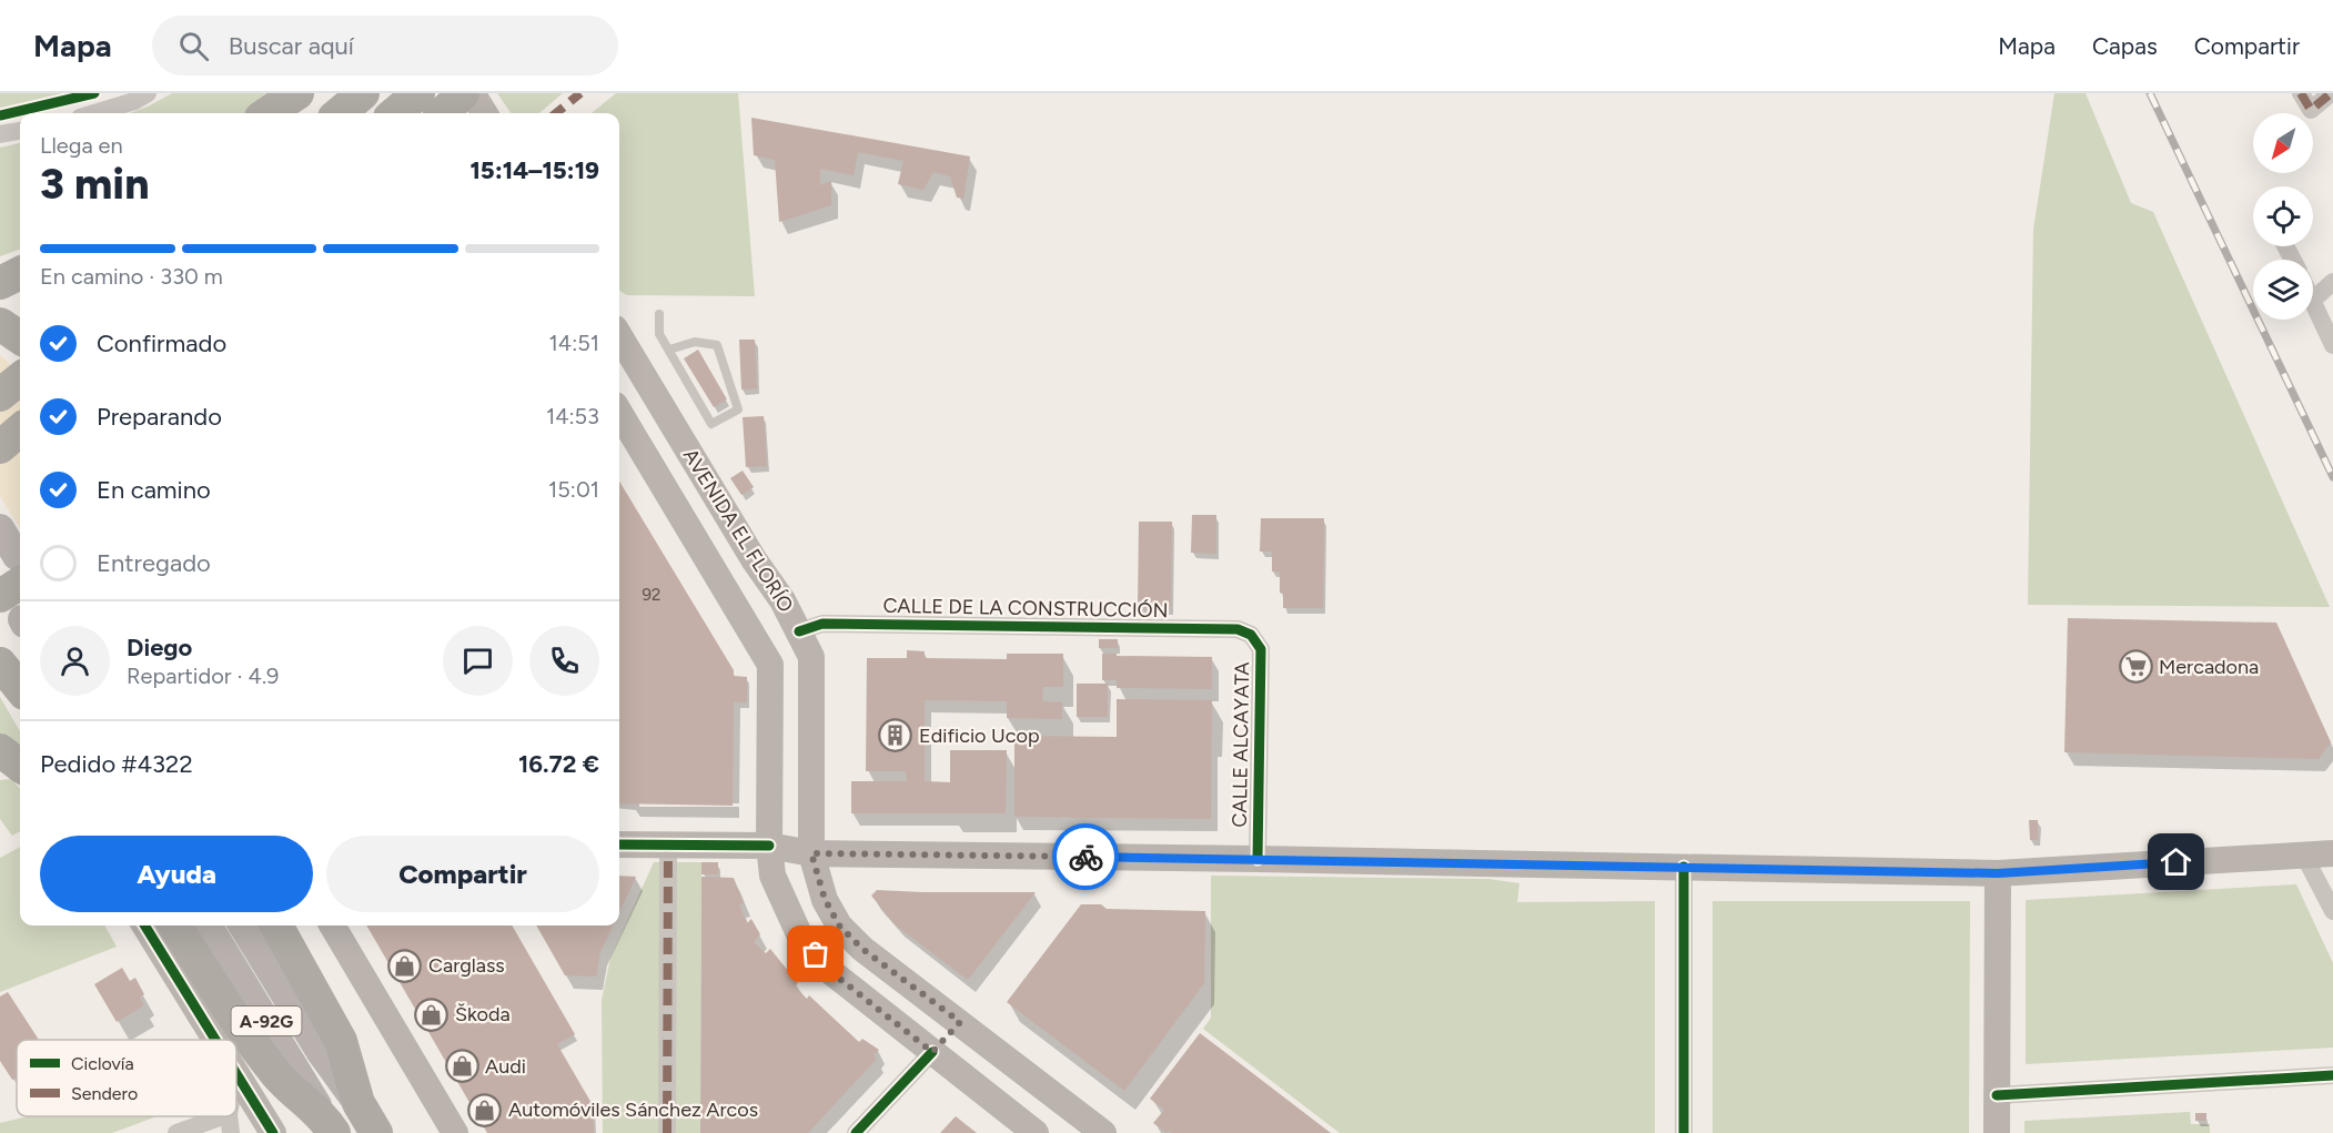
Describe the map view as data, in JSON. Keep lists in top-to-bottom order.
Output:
{
  "streets": {
    "highway": ["A-92G"],
    "main road": ["AVENIDA EL FLORÍO"],
    "street": ["CALLE DE LA CONSTRUCCIÓN", "CALLE ALCAYATA"]
  },
  "crossings": [
    ["AVENIDA EL FLORÍO", "CALLE DE LA CONSTRUCCIÓN"],
    ["CALLE DE LA CONSTRUCCIÓN", "CALLE ALCAYATA"]
  ],
  "places": {
    "supermarket": ["Mercadona"],
    "building": ["Edificio Ucop"],
    "shop": [
      "Carglass",
      "Škoda",
      "Audi",
      "Automóviles Sánchez Arcos"
    ]
  },
  "house_numbers": ["92"],
  "legend": ["Ciclovía", "Sendero"],
  "north": "bottom left",
  "page": {
    "header": "Mapa",
    "search": "Buscar aquí",
    "nav": ["Mapa", "Capas", "Compartir"],
    "heading": ["3 min", "Llega en", "15:14–15:19"],
    "panel": [
      "Diego",
      "Repartidor · 4.9",
      "Pedido #4322",
      "16.72 €"
    ],
    "bar": "En camino · 330 m",
    "list": [
      ["Confirmado", "14:51"],
      ["Preparando", "14:53"],
      ["En camino", "15:01"],
      "Entregado"
    ],
    "buttons": ["Ayuda", "Compartir"]
  }
}
